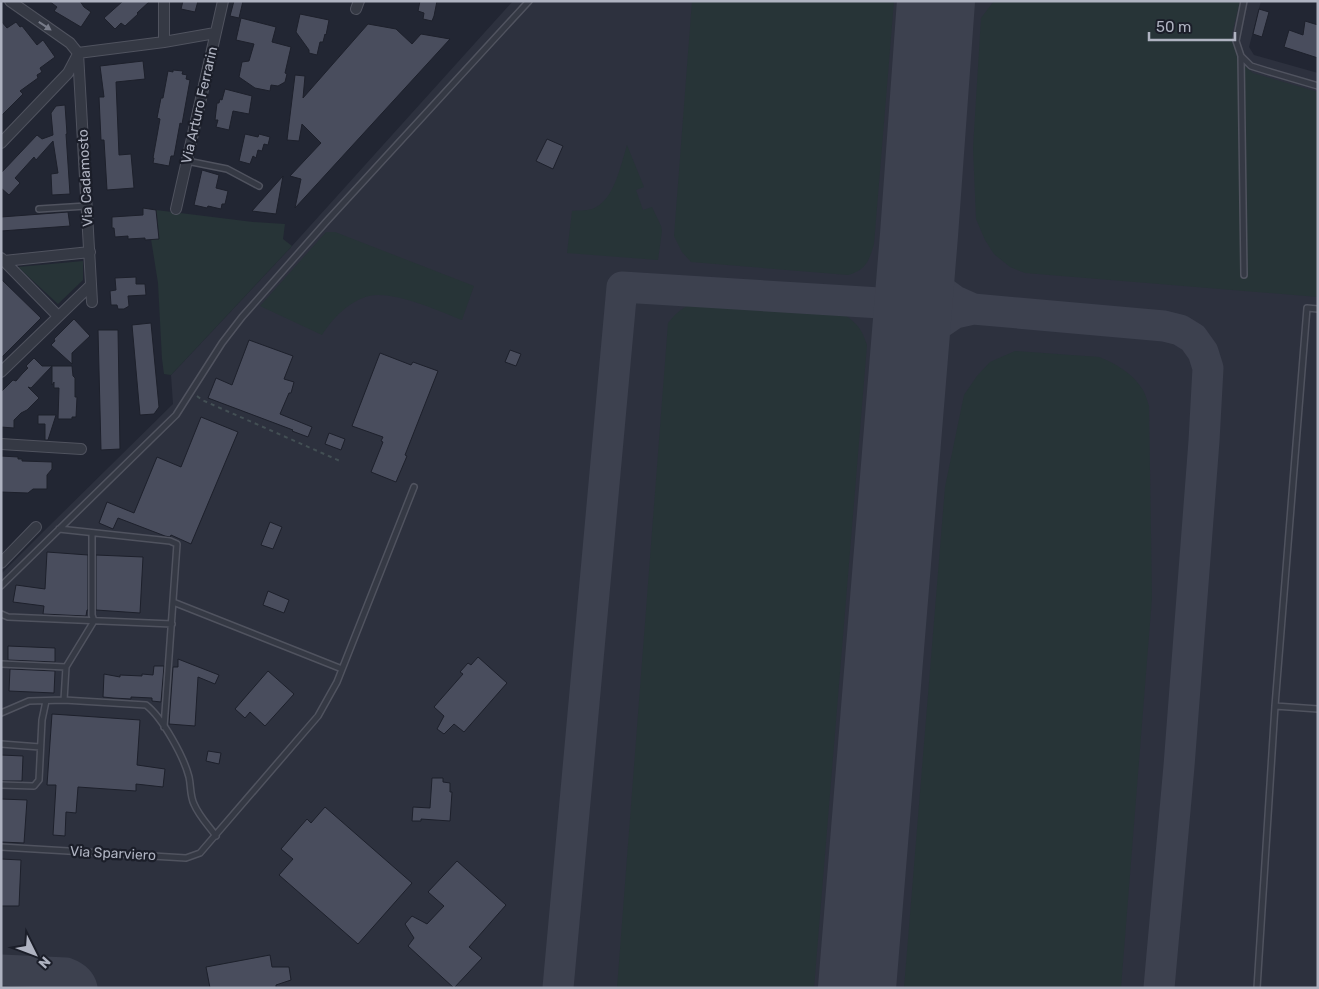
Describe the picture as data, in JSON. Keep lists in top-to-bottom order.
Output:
{
  "streets": {
    "street": ["Via Arturo Ferrarin", "Via Cadamosto"],
    "lane": ["Via Sparviero"]
  },
  "scale_bar": "50 m",
  "north": "bottom right"
}
